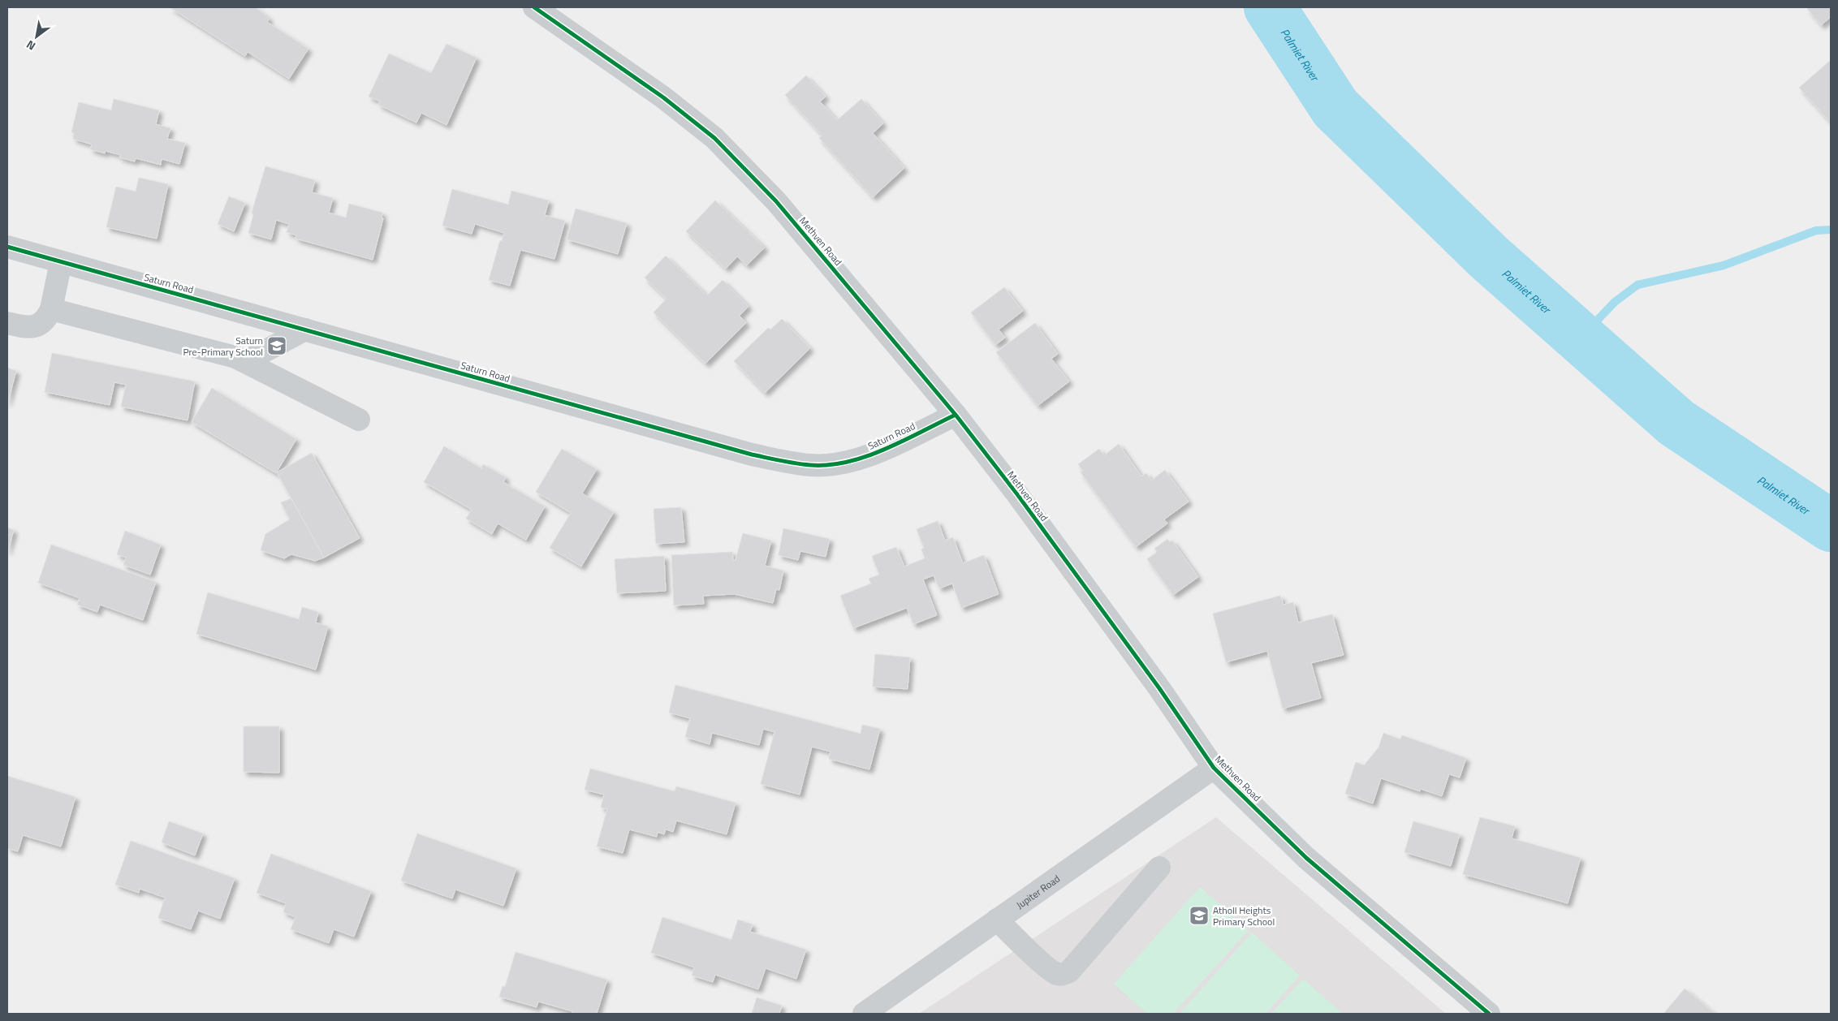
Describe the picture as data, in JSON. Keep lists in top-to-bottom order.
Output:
{
  "streets": {
    "street": ["Methven Road", "Saturn Road", "Jupiter Road"]
  },
  "crossings": [
    ["Methven Road", "Saturn Road"],
    ["Methven Road", "Jupiter Road"]
  ],
  "water": ["Palmiet River"],
  "places": {
    "school or university": ["Saturn Pre-Primary School", "Atholl Heights Primary School"]
  },
  "north": "bottom left"
}
